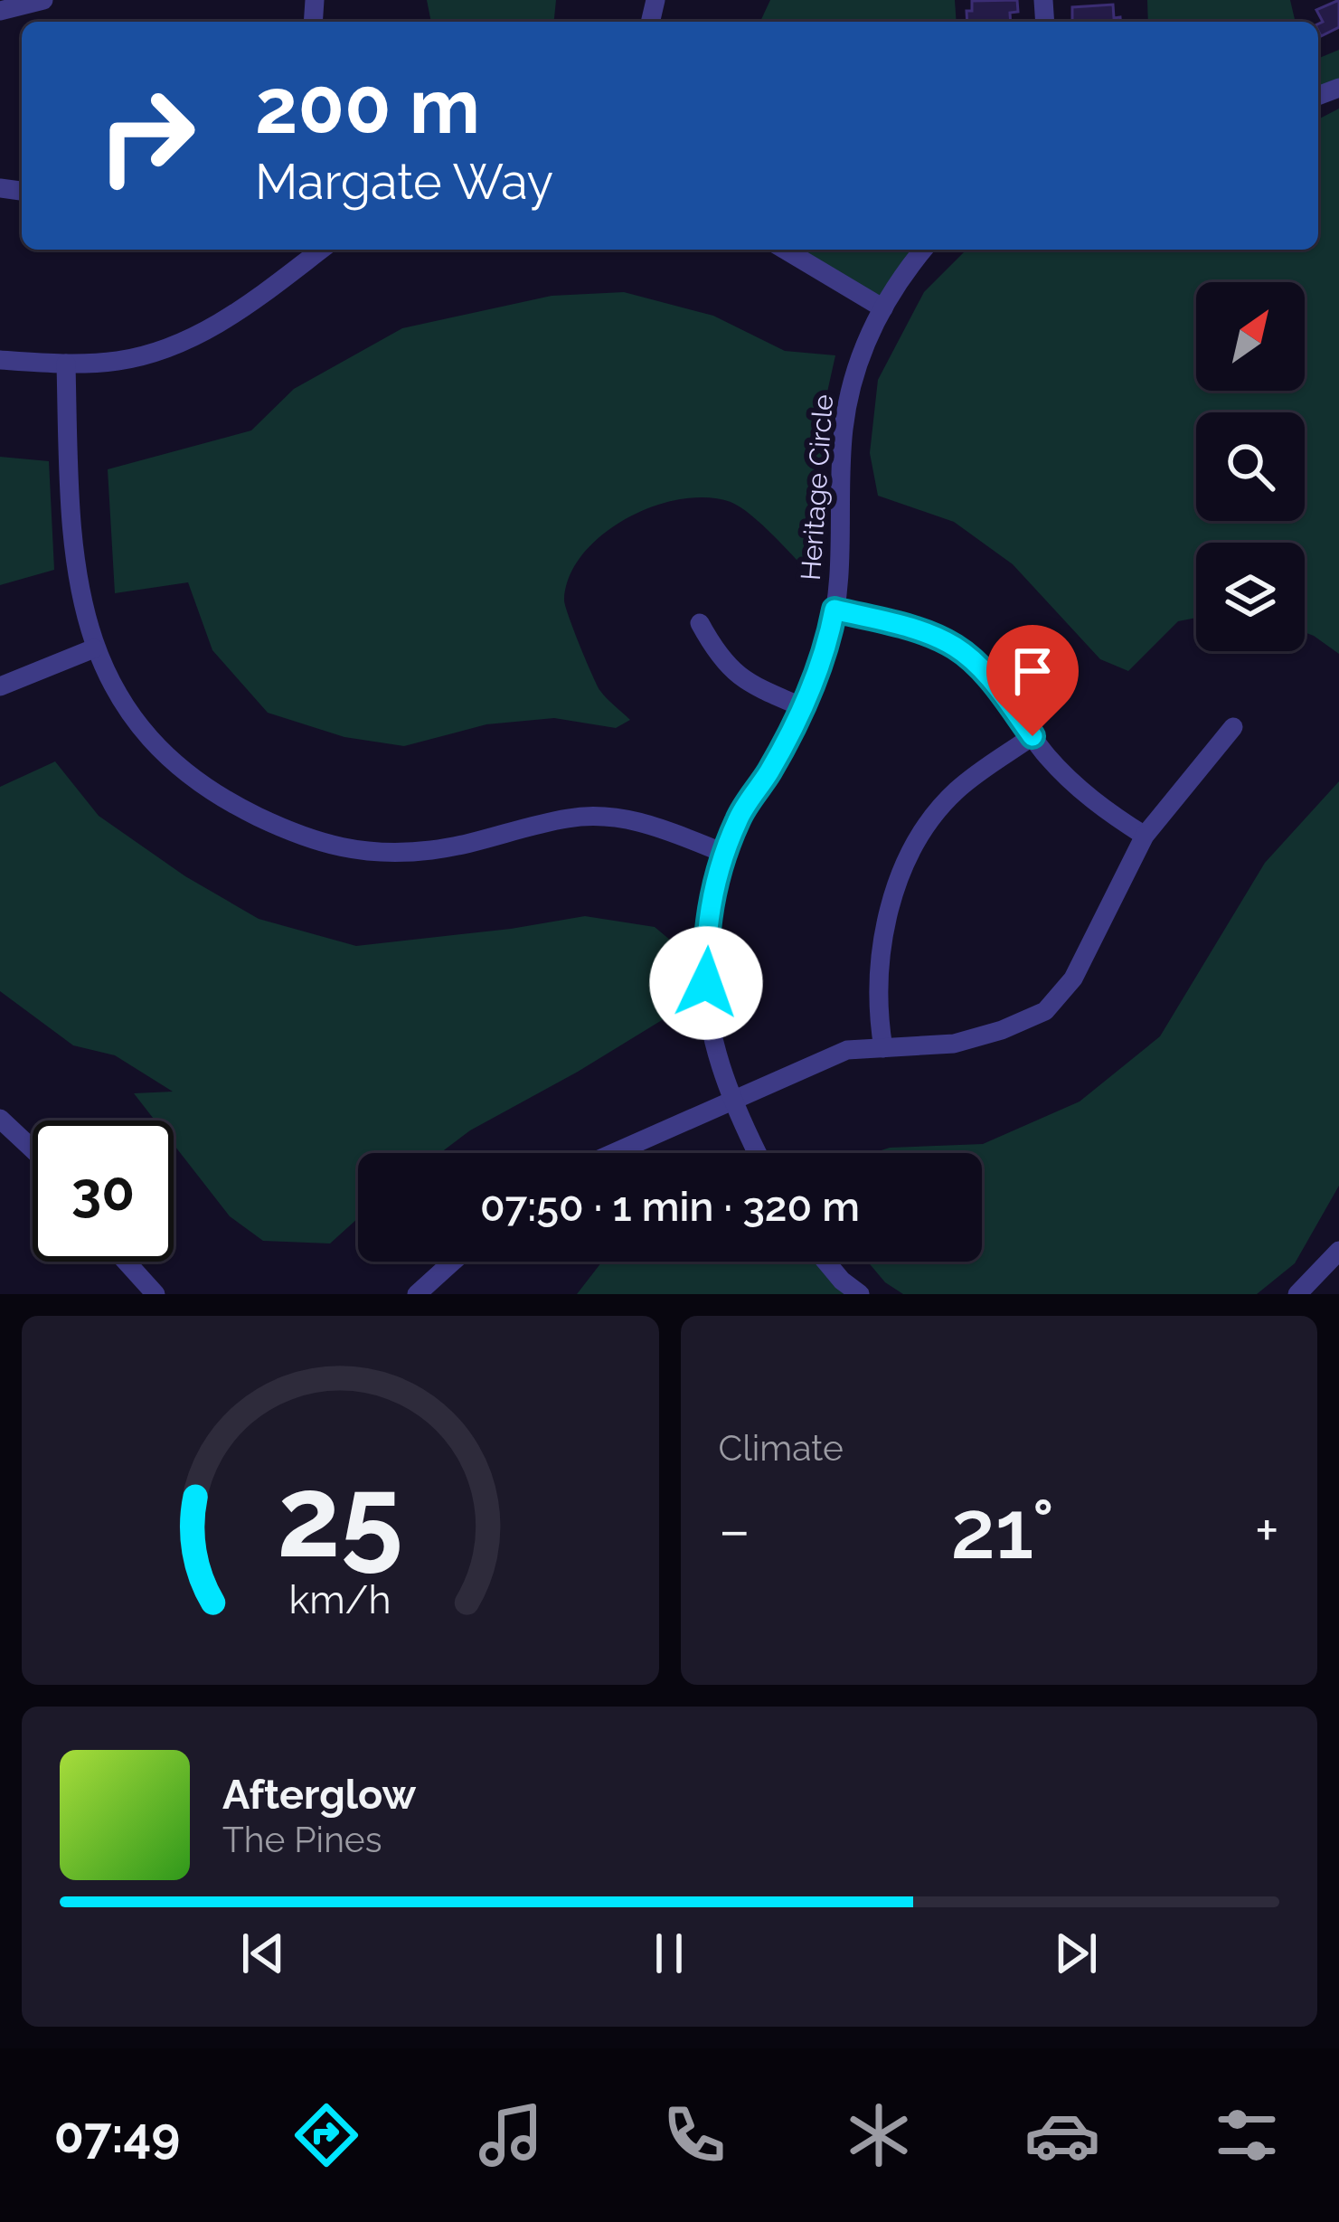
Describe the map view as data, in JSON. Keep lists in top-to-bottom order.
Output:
{
  "streets": {
    "street": ["Heritage Circle"]
  },
  "north": "top right",
  "page": {
    "turn": ["200 m", "Margate Way"],
    "limit": "30",
    "trip": "07:50 · 1 min · 320 m",
    "tile": "Climate",
    "heat": ["−", "21°", "+"],
    "song": ["Afterglow", "The Pines"],
    "tabs": "07:49",
    "gauge": ["25", "km/h"]
  }
}
